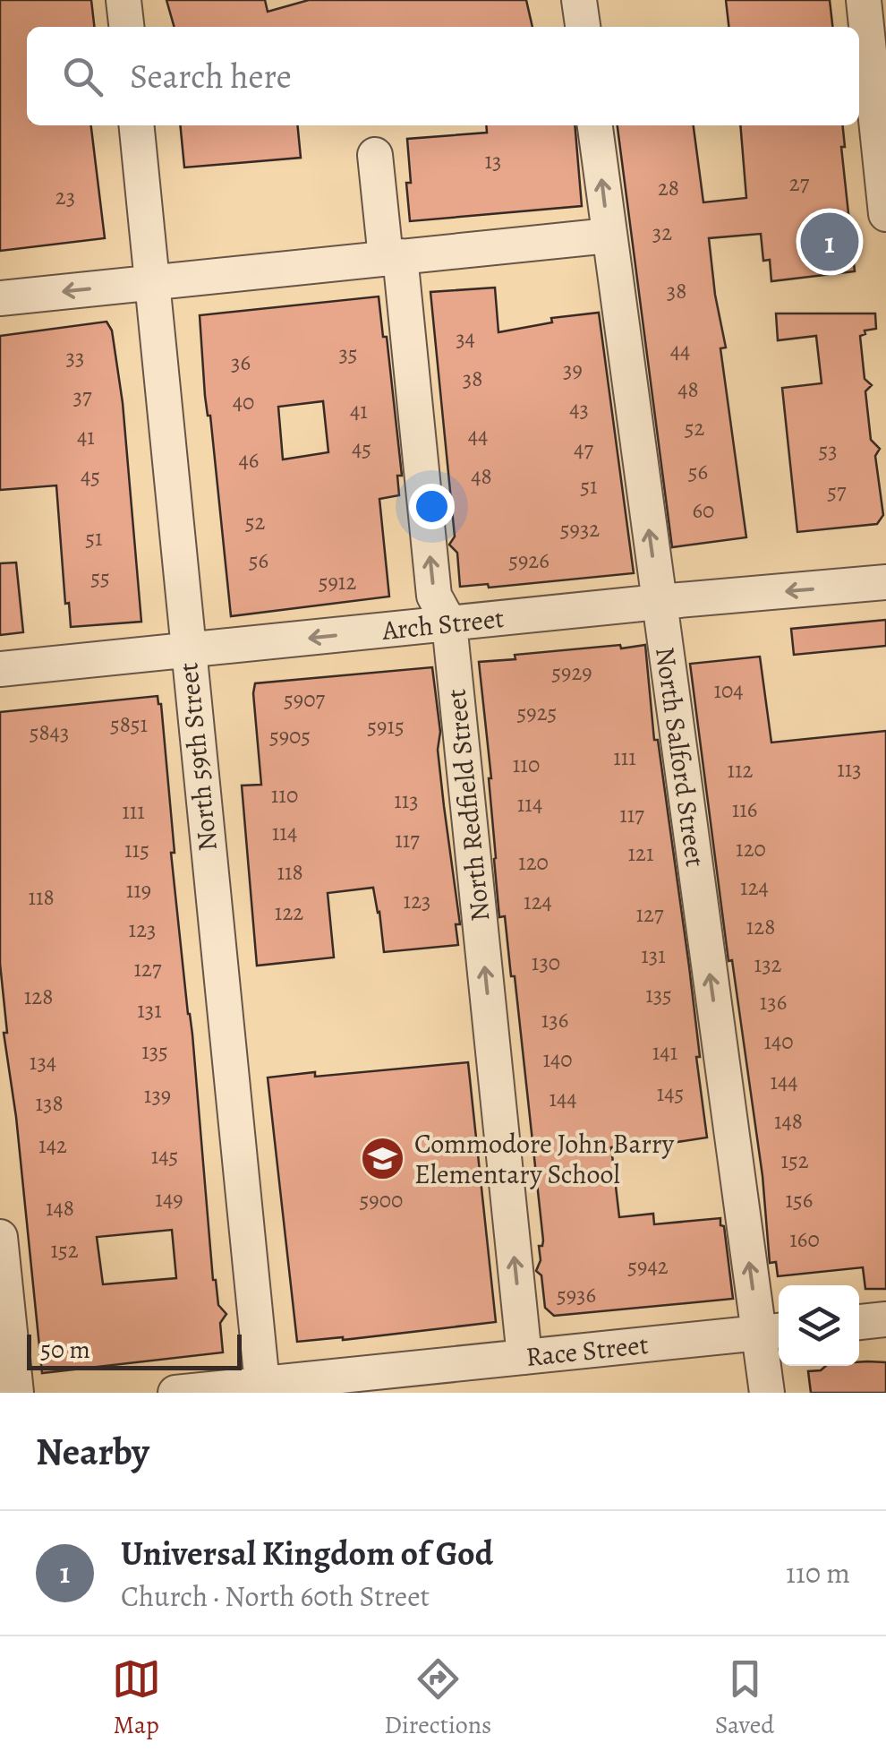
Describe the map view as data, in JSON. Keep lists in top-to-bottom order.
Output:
{
  "streets": {
    "street": [
      "Arch Street",
      "North 59th Street",
      "North Salford Street",
      "North Redfield Street",
      "Race Street"
    ]
  },
  "crossings": [
    ["Arch Street", "North 59th Street"],
    ["Arch Street", "North Salford Street"],
    ["Arch Street", "North Redfield Street"],
    ["North 59th Street", "Race Street"],
    ["North Salford Street", "Race Street"],
    ["North Redfield Street", "Race Street"]
  ],
  "one_way": ["Arch Street", "North Salford Street", "North Redfield Street"],
  "places": {
    "school or university": ["Commodore John Barry Elementary School"]
  },
  "house_numbers": [
    "13",
    "27",
    "28",
    "23",
    "32",
    "38",
    "34",
    "44",
    "35",
    "33",
    "36",
    "39",
    "38",
    "48",
    "37",
    "40",
    "43",
    "41",
    "52",
    "44",
    "41",
    "45",
    "47",
    "53",
    "46",
    "56",
    "45",
    "48",
    "51",
    "57",
    "60",
    "52",
    "5932",
    "51",
    "56",
    "5926",
    "55",
    "5912",
    "5929",
    "104",
    "5907",
    "5925",
    "5851",
    "5915",
    "5843",
    "5905",
    "111",
    "110",
    "113",
    "112",
    "110",
    "113",
    "114",
    "116",
    "111",
    "117",
    "114",
    "117",
    "120",
    "115",
    "121",
    "120",
    "118",
    "124",
    "119",
    "118",
    "123",
    "124",
    "122",
    "127",
    "128",
    "123",
    "131",
    "130",
    "132",
    "127",
    "135",
    "128",
    "136",
    "131",
    "136",
    "140",
    "135",
    "141",
    "140",
    "134",
    "144",
    "145",
    "139",
    "144",
    "138",
    "148",
    "142",
    "145",
    "152",
    "149",
    "5900",
    "156",
    "148",
    "160",
    "152",
    "5942",
    "5936"
  ],
  "scale_bar": "50 m",
  "page": {
    "search": "Search here",
    "pins": "1",
    "scale": "50 m",
    "heading": "Nearby",
    "list": [
      {
        "mark": "1",
        "name": "Universal Kingdom of God",
        "note": "Church · North 60th Street",
        "value": "110 m"
      }
    ],
    "nav": ["Map", "Directions", "Saved"]
  }
}
